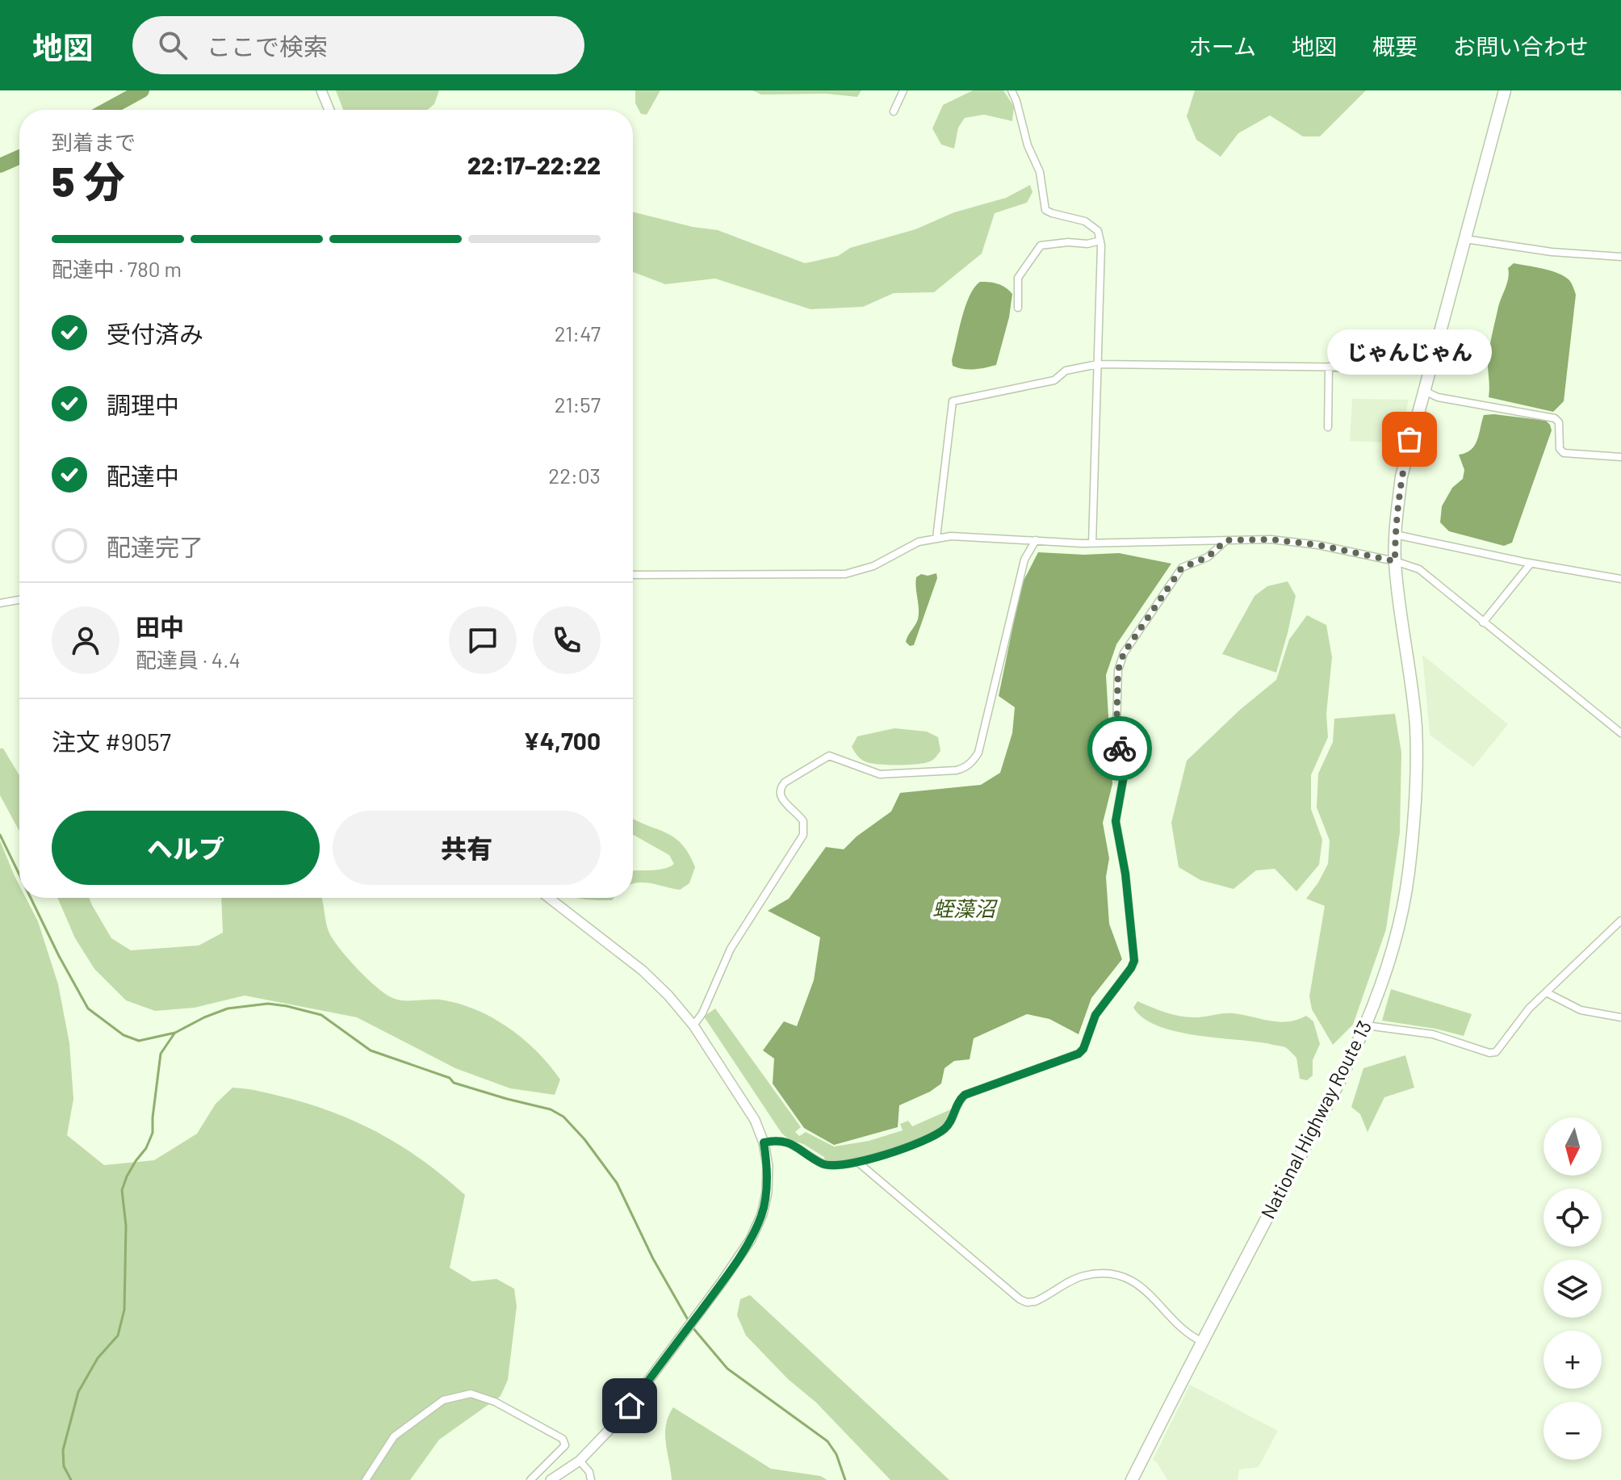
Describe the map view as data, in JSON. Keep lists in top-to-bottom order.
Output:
{
  "streets": {
    "highway": ["National Highway Route 13"]
  },
  "water": ["蛭藻沼"],
  "places": ["じゃんじゃん"],
  "north": "bottom",
  "page": {
    "header": "地図",
    "search": "ここで検索",
    "nav": [
      "ホーム",
      "地図",
      "概要",
      "お問い合わせ"
    ],
    "heading": ["5 分", "到着まで", "22:17–22:22"],
    "panel": [
      "田中",
      "配達員 · 4.4",
      "注文 #9057",
      "¥4,700"
    ],
    "bar": "配達中 · 780 m",
    "list": [
      ["受付済み", "21:47"],
      ["調理中", "21:57"],
      ["配達中", "22:03"],
      "配達完了"
    ],
    "bubble": "じゃんじゃん",
    "buttons": ["ヘルプ", "共有"],
    "map_buttons": ["+", "−"]
  }
}
